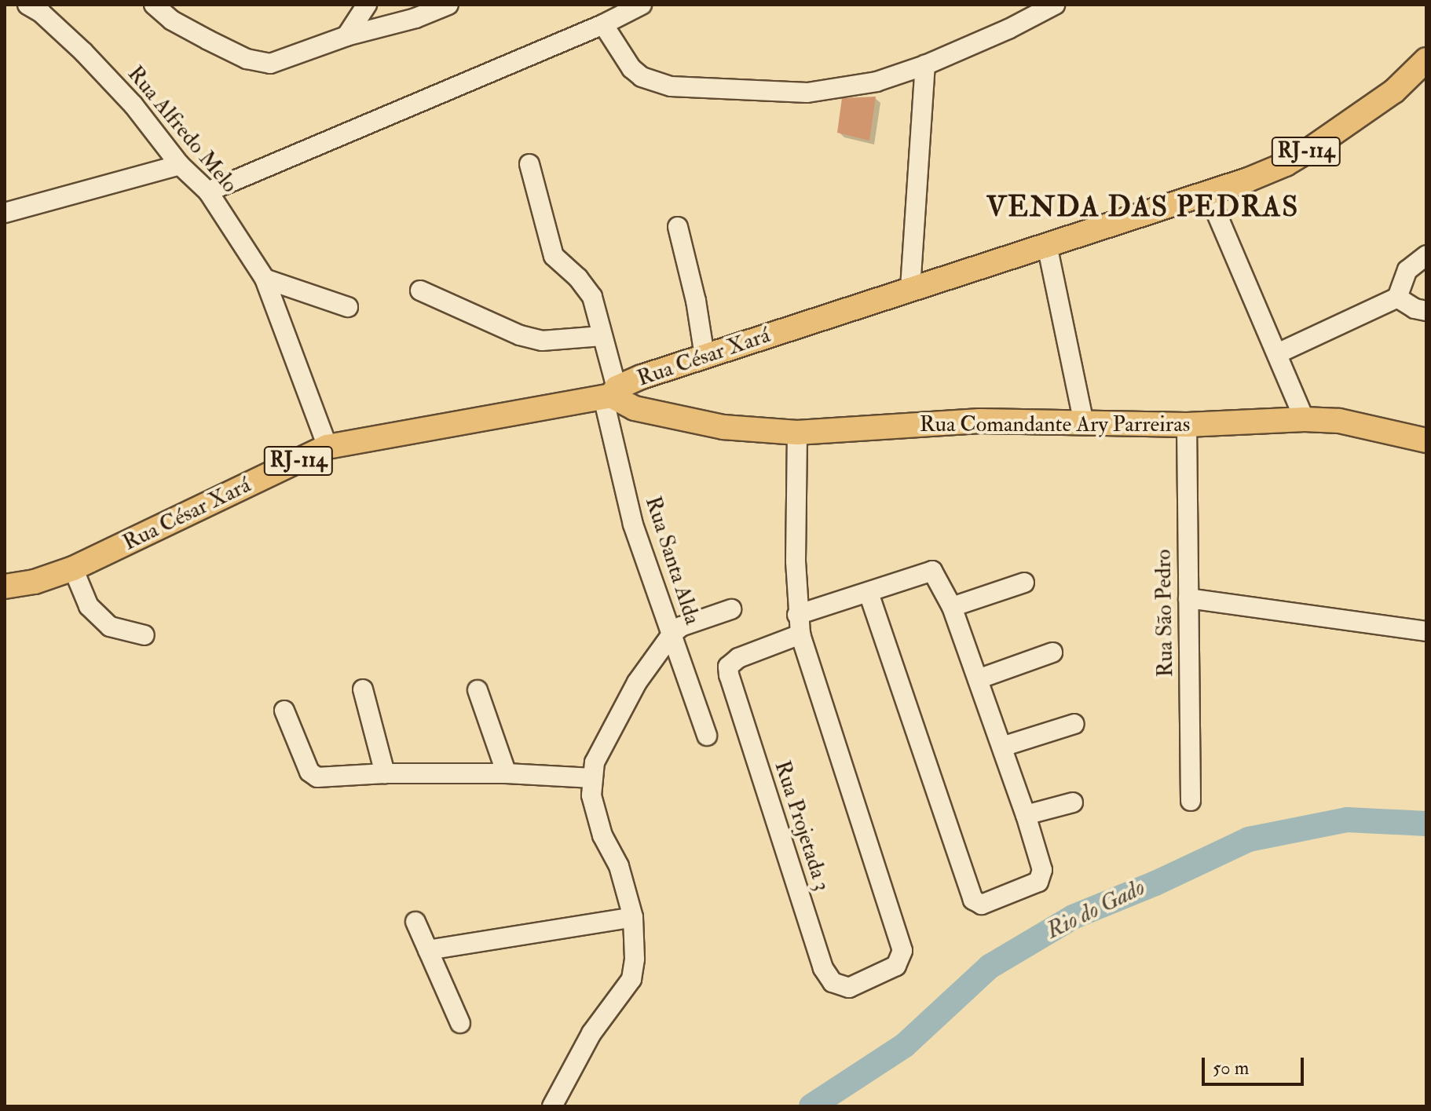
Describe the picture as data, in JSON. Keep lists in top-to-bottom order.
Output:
{
  "streets": {
    "main road": ["RJ-114", "Rua César Xará", "Rua Comandante Ary Parreiras"],
    "street": [
      "Rua Alfredo Melo",
      "Rua Santa Alda",
      "Rua São Pedro",
      "Rua Projetada 3"
    ]
  },
  "crossings": [
    ["Rua Alfredo Melo", "Rua César Xará"],
    ["Rua César Xará", "Rua Comandante Ary Parreiras"],
    ["Rua César Xará", "Rua Santa Alda"],
    ["Rua Comandante Ary Parreiras", "Rua Santa Alda"],
    ["Rua Comandante Ary Parreiras", "Rua São Pedro"]
  ],
  "districts": ["VENDA DAS PEDRAS"],
  "water": ["Rio do Gado"],
  "scale_bar": "50 m"
}
